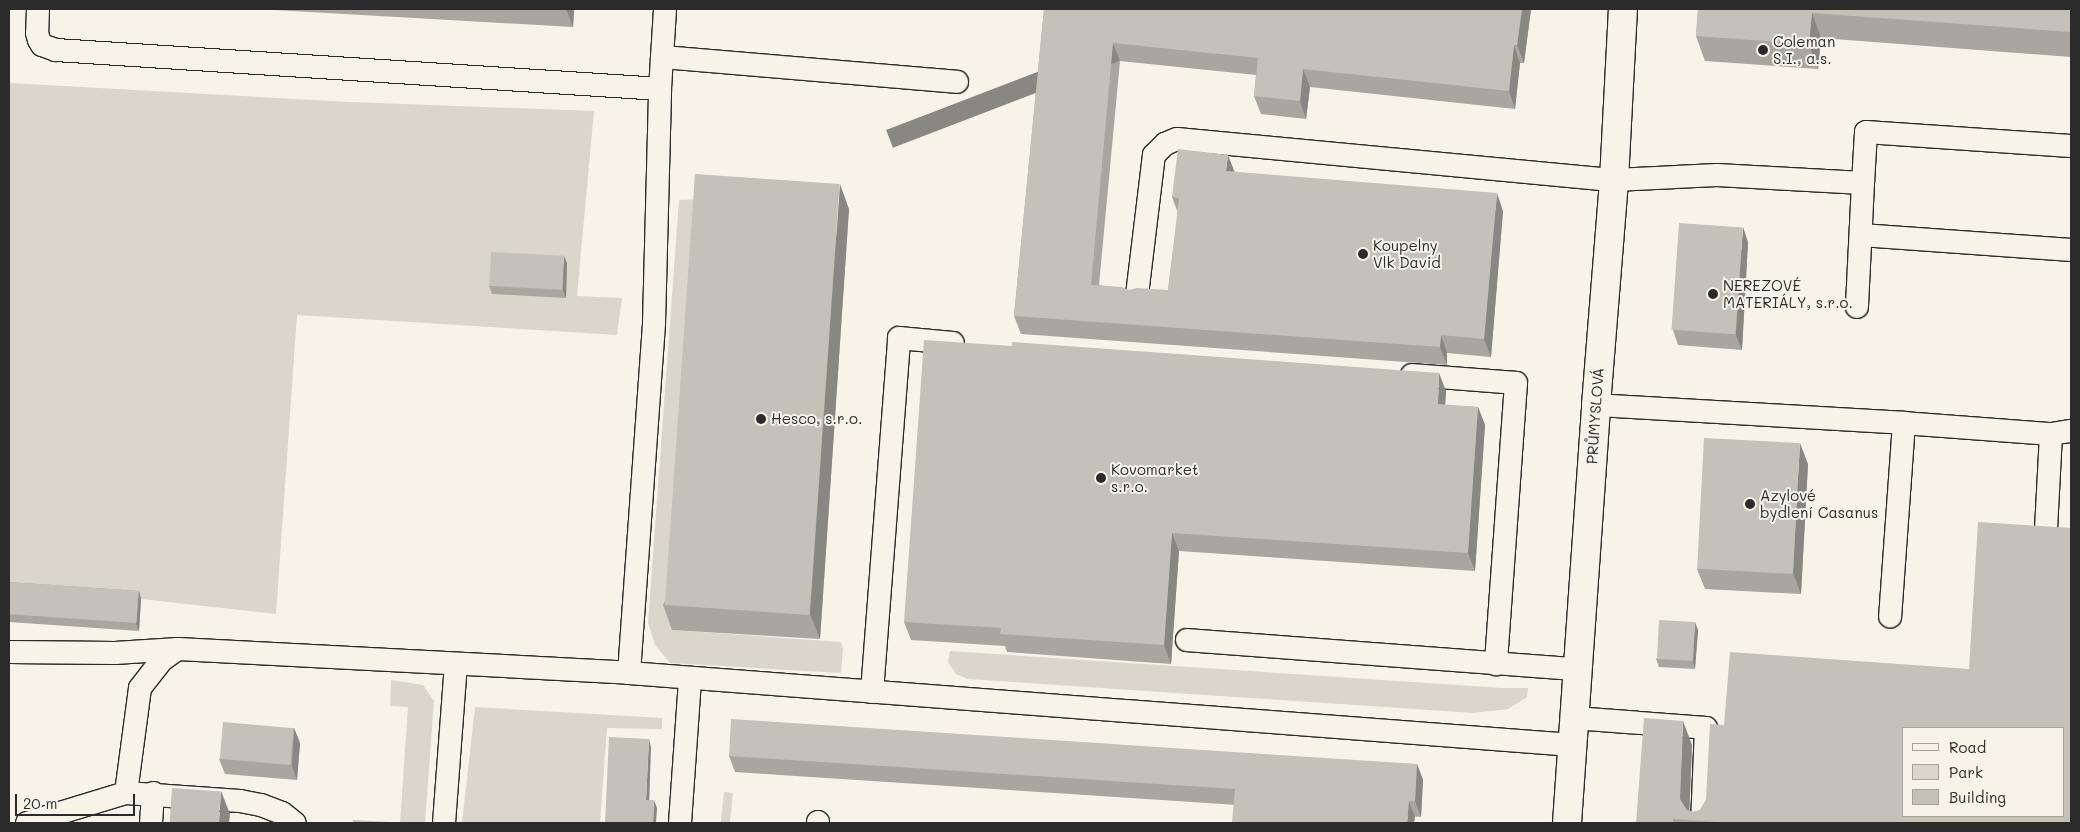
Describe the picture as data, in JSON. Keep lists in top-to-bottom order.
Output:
{
  "streets": {
    "street": ["PRŮMYSLOVÁ"]
  },
  "places": [
    "Coleman S.I., a.s.",
    "Koupelny Vlk David",
    "NEREZOVÉ MATERIÁLY, s.r.o.",
    "Hesco, s.r.o.",
    "Kovomarket s.r.o.",
    "Azylové bydlení Casanus"
  ],
  "legend": ["Road", "Park", "Building"],
  "scale_bar": "20 m"
}
